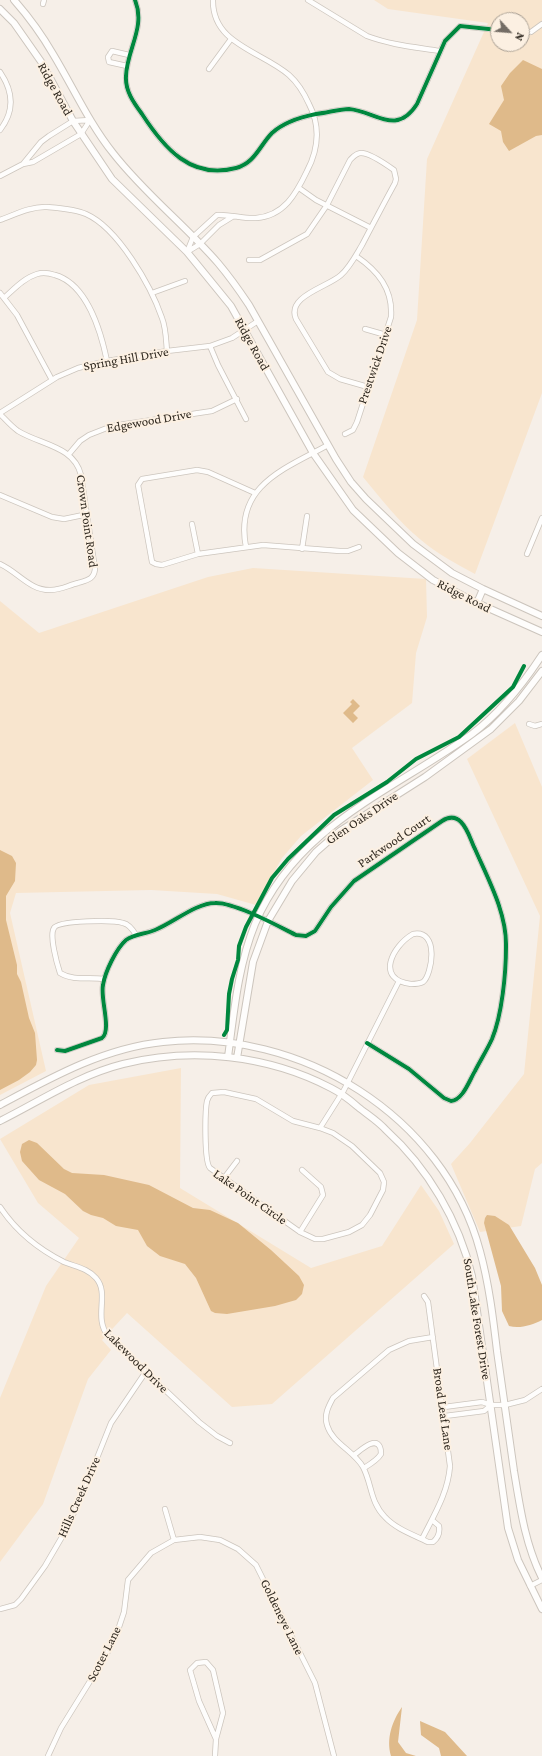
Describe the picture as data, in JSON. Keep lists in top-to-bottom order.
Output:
{
  "streets": {
    "main road": ["Ridge Road", "Glen Oaks Drive", "South Lake Forest Drive"],
    "street": [
      "Spring Hill Drive",
      "Prestwick Drive",
      "Edgewood Drive",
      "Crown Point Road",
      "Parkwood Court",
      "Lake Point Circle",
      "Lakewood Drive",
      "Broad Leaf Lane",
      "Hills Creek Drive",
      "Goldeneye Lane",
      "Scoter Lane"
    ]
  },
  "crossings": [
    ["Ridge Road", "Spring Hill Drive"],
    ["Edgewood Drive", "Crown Point Road"],
    ["Glen Oaks Drive", "Parkwood Court"],
    ["Glen Oaks Drive", "South Lake Forest Drive"],
    ["Lakewood Drive", "Hills Creek Drive"],
    ["Goldeneye Lane", "Scoter Lane"]
  ],
  "north": "bottom right"
}
